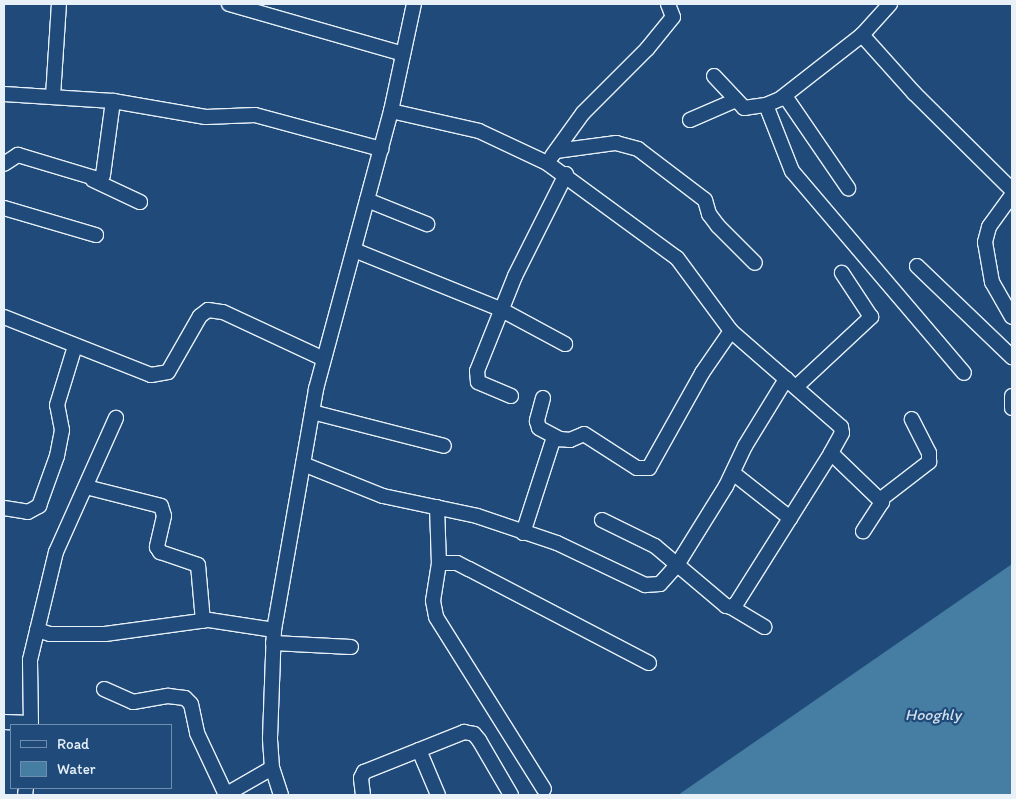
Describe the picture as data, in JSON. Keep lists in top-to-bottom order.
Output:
{
  "water": ["Hooghly"],
  "legend": ["Road", "Water"]
}
